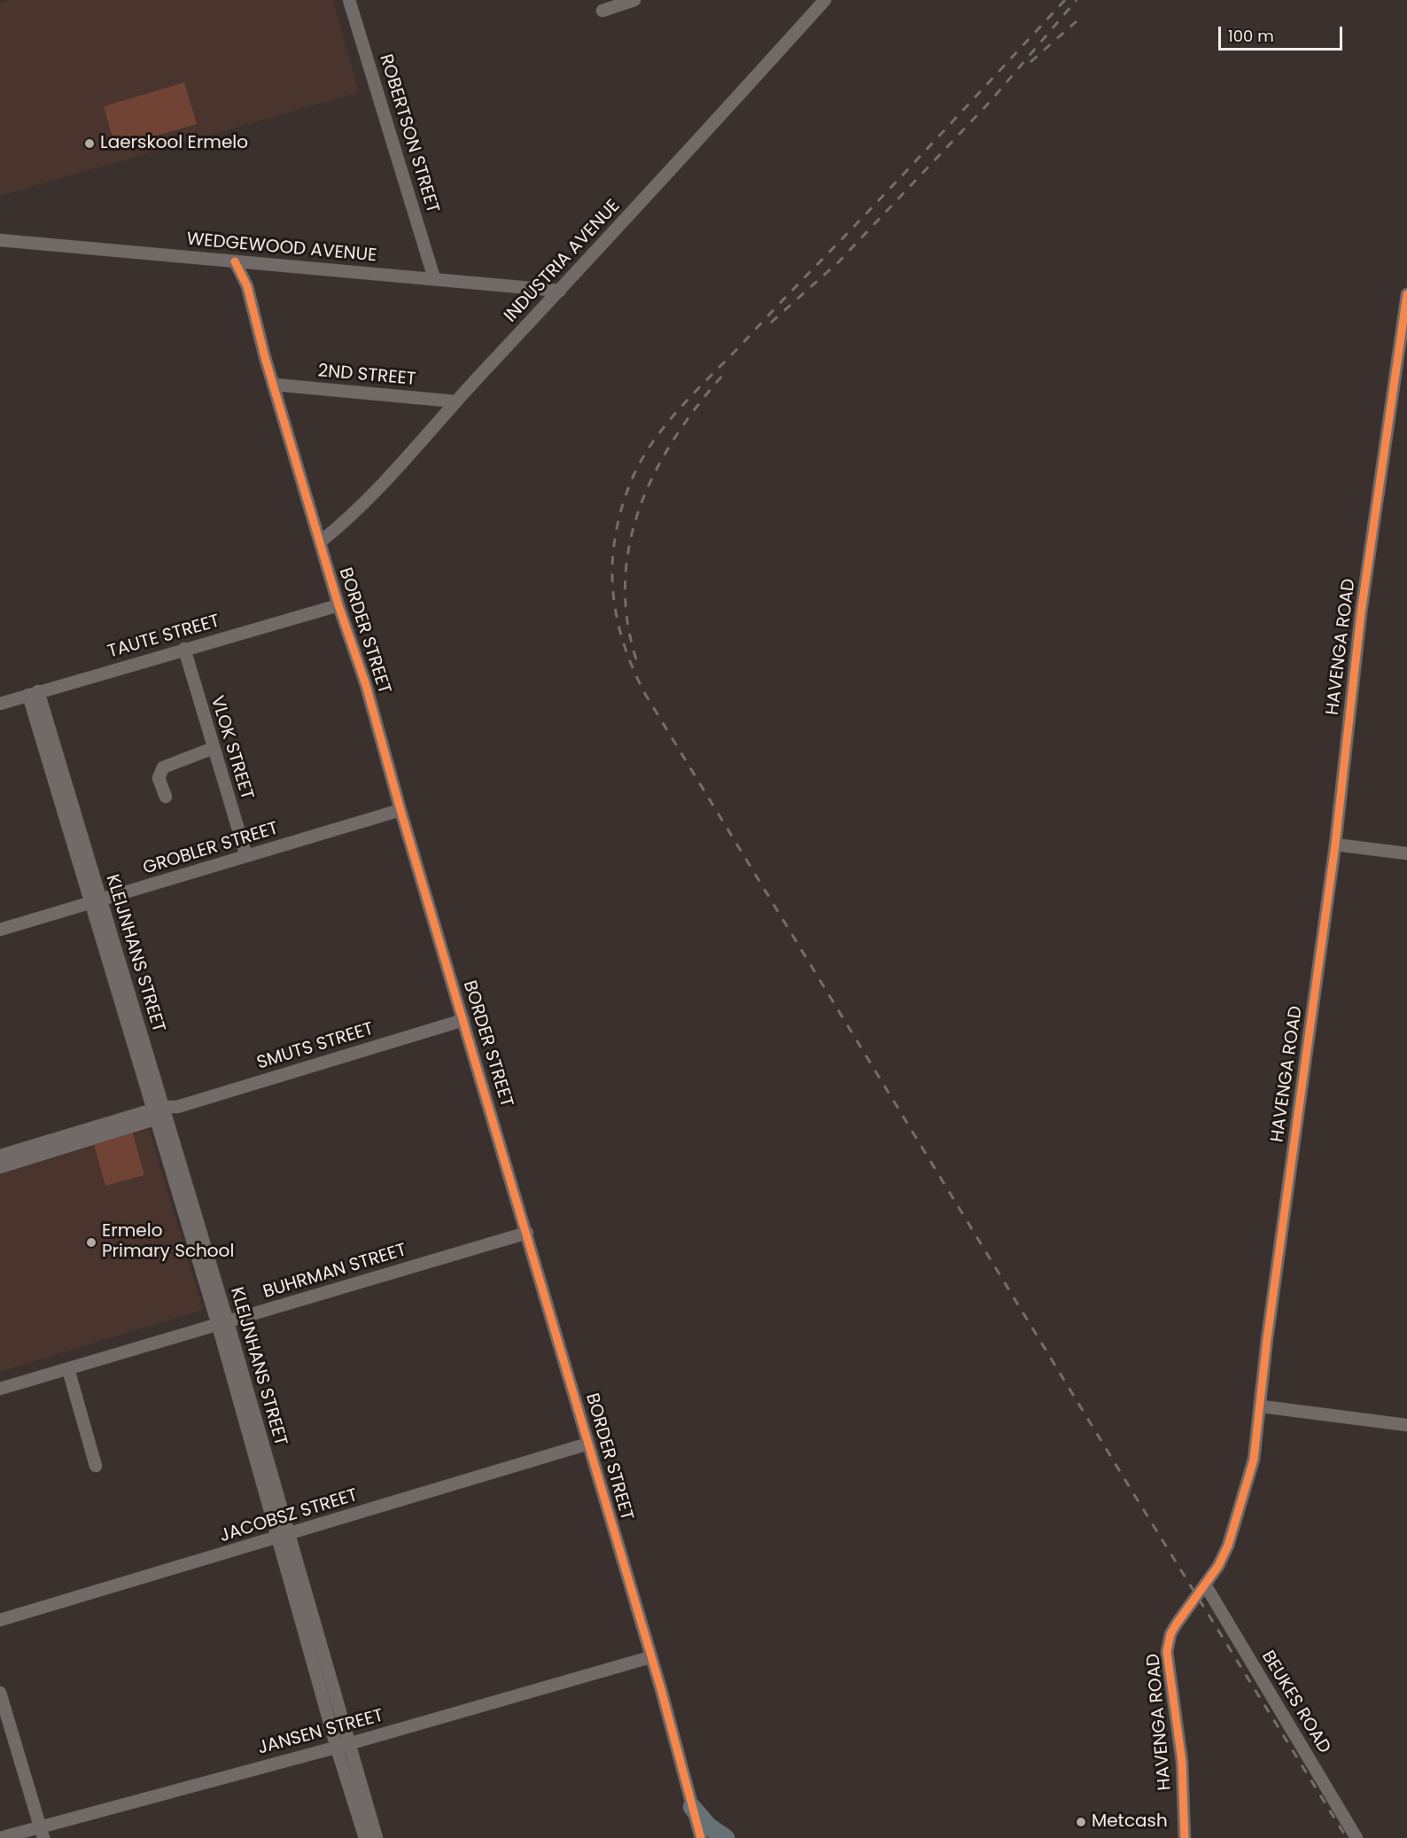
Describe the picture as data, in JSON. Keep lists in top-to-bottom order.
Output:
{
  "streets": {
    "street": [
      "ROBERTSON STREET",
      "WEDGEWOOD AVENUE",
      "INDUSTRIA AVENUE",
      "2ND STREET",
      "BORDER STREET",
      "TAUTE STREET",
      "HAVENGA ROAD",
      "VLOK STREET",
      "GROBLER STREET",
      "KLEIJNHANS STREET",
      "SMUTS STREET",
      "BUHRMAN STREET",
      "JACOBSZ STREET",
      "BEUKES ROAD",
      "JANSEN STREET"
    ]
  },
  "crossings": [
    ["ROBERTSON STREET", "WEDGEWOOD AVENUE"],
    ["WEDGEWOOD AVENUE", "INDUSTRIA AVENUE"],
    ["WEDGEWOOD AVENUE", "BORDER STREET"],
    ["INDUSTRIA AVENUE", "2ND STREET"],
    ["INDUSTRIA AVENUE", "BORDER STREET"],
    ["2ND STREET", "BORDER STREET"],
    ["BORDER STREET", "TAUTE STREET"],
    ["BORDER STREET", "GROBLER STREET"],
    ["BORDER STREET", "SMUTS STREET"],
    ["BORDER STREET", "BUHRMAN STREET"],
    ["BORDER STREET", "JACOBSZ STREET"],
    ["BORDER STREET", "JANSEN STREET"],
    ["TAUTE STREET", "VLOK STREET"],
    ["TAUTE STREET", "KLEIJNHANS STREET"],
    ["HAVENGA ROAD", "BEUKES ROAD"],
    ["VLOK STREET", "GROBLER STREET"],
    ["GROBLER STREET", "KLEIJNHANS STREET"],
    ["KLEIJNHANS STREET", "SMUTS STREET"],
    ["KLEIJNHANS STREET", "BUHRMAN STREET"],
    ["KLEIJNHANS STREET", "JACOBSZ STREET"],
    ["KLEIJNHANS STREET", "JANSEN STREET"]
  ],
  "places": ["Laerskool Ermelo", "Ermelo Primary School", "Metcash"],
  "scale_bar": "100 m"
}
